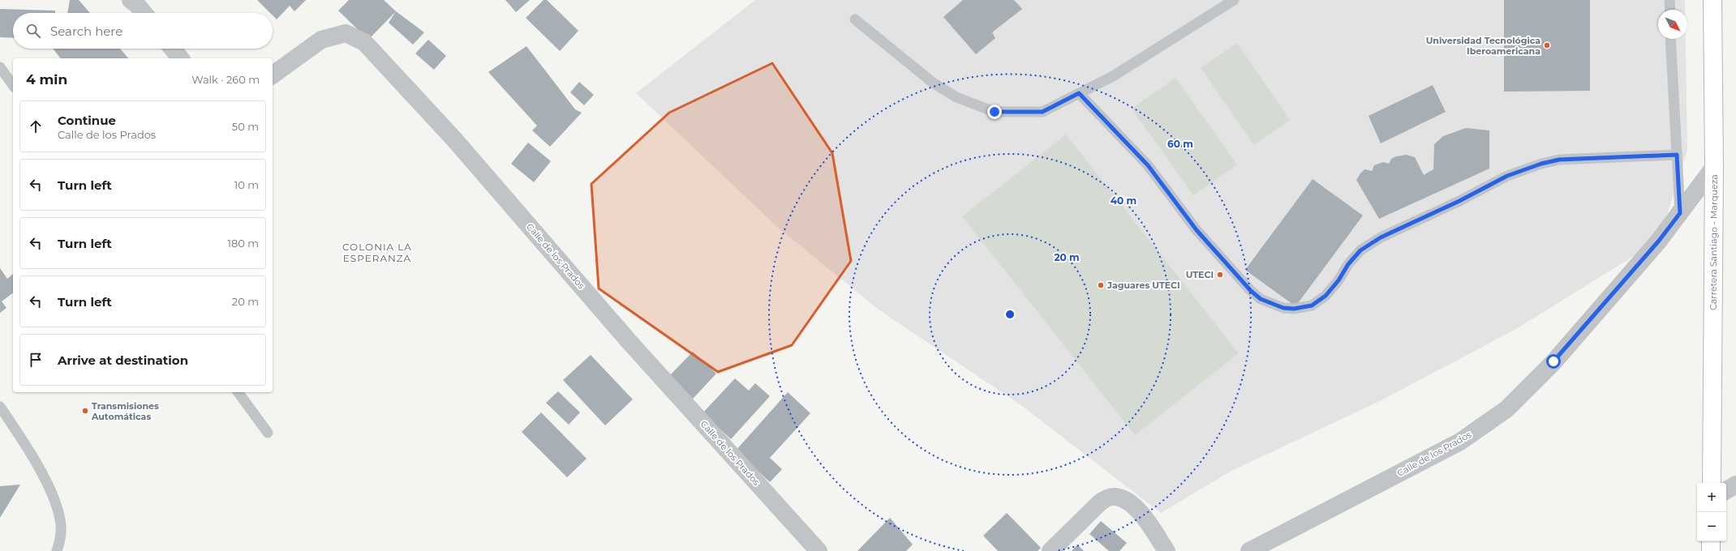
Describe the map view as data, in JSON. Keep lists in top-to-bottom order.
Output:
{
  "streets": {
    "main road": ["Carretera Santiago - Marqueza"],
    "street": ["Calle de los Prados"]
  },
  "crossings": [
    ["Carretera Santiago - Marqueza", "Calle de los Prados"]
  ],
  "districts": ["COLONIA LA ESPERANZA"],
  "places": [
    "Universidad Tecnológica Iberoamericana",
    "UTECI",
    "Jaguares UTECI",
    "Transmisiones Automáticas"
  ],
  "north": "bottom right",
  "page": {
    "search": "Search here",
    "heading": ["4 min", "Walk · 260 m"],
    "list": [
      ["Continue", "Calle de los Prados", "50 m"],
      ["Turn left", "10 m"],
      ["Turn left", "180 m"],
      ["Turn left", "20 m"],
      "Arrive at destination"
    ],
    "map_buttons": ["+", "−"]
  },
  "rings": ["60 m", "40 m", "20 m"]
}
